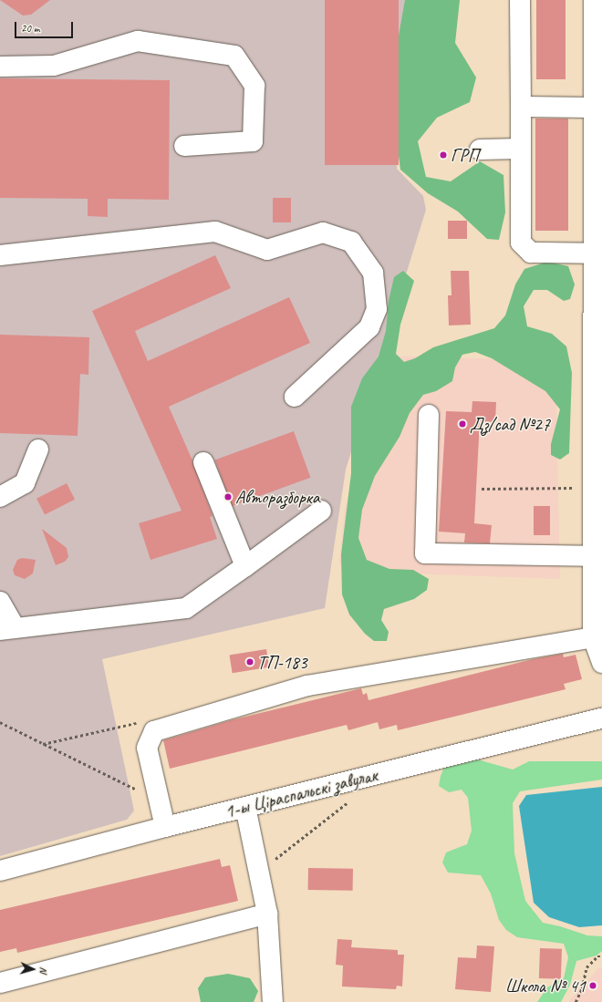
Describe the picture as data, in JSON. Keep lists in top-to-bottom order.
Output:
{
  "streets": {
    "street": ["1-ы Ціраспальскі завулак"]
  },
  "places": [
    "ГРП",
    "Дз/сад №27",
    "Авторазборка",
    "ТП-183",
    "Школа № 41"
  ],
  "scale_bar": "20 m",
  "north": "right"
}
